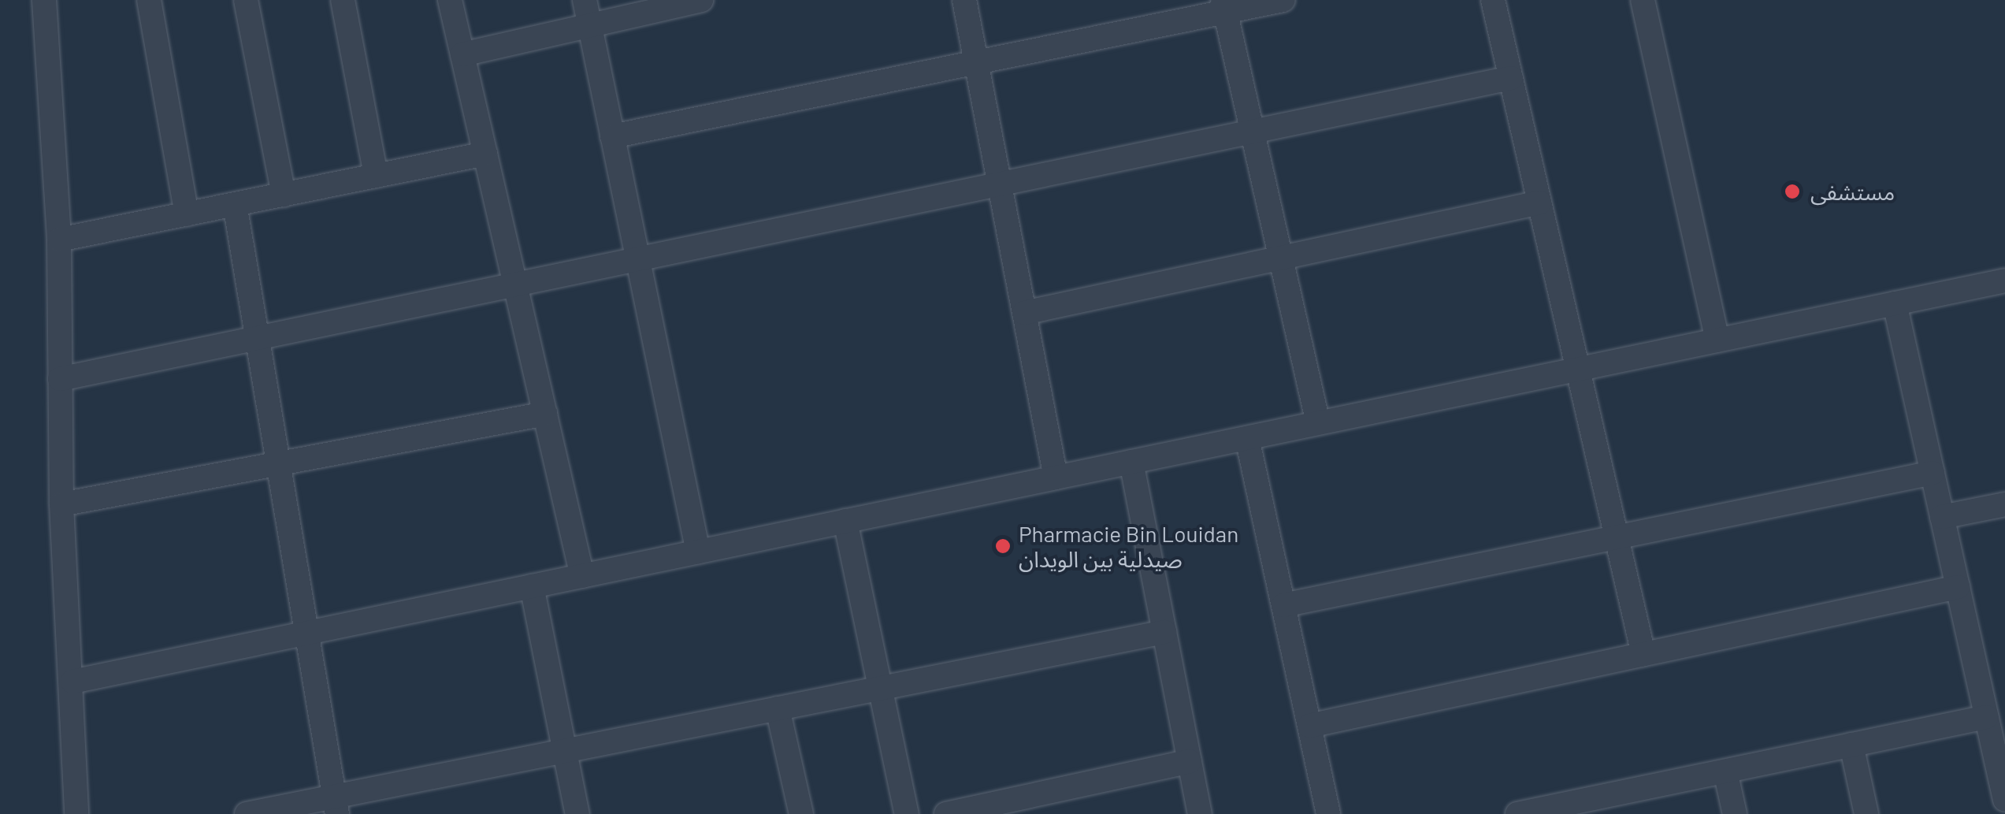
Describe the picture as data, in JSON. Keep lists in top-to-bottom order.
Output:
{
  "places": ["مستشفى", "Pharmacie Bin Louidan صيدلية بين الويدان"]
}
